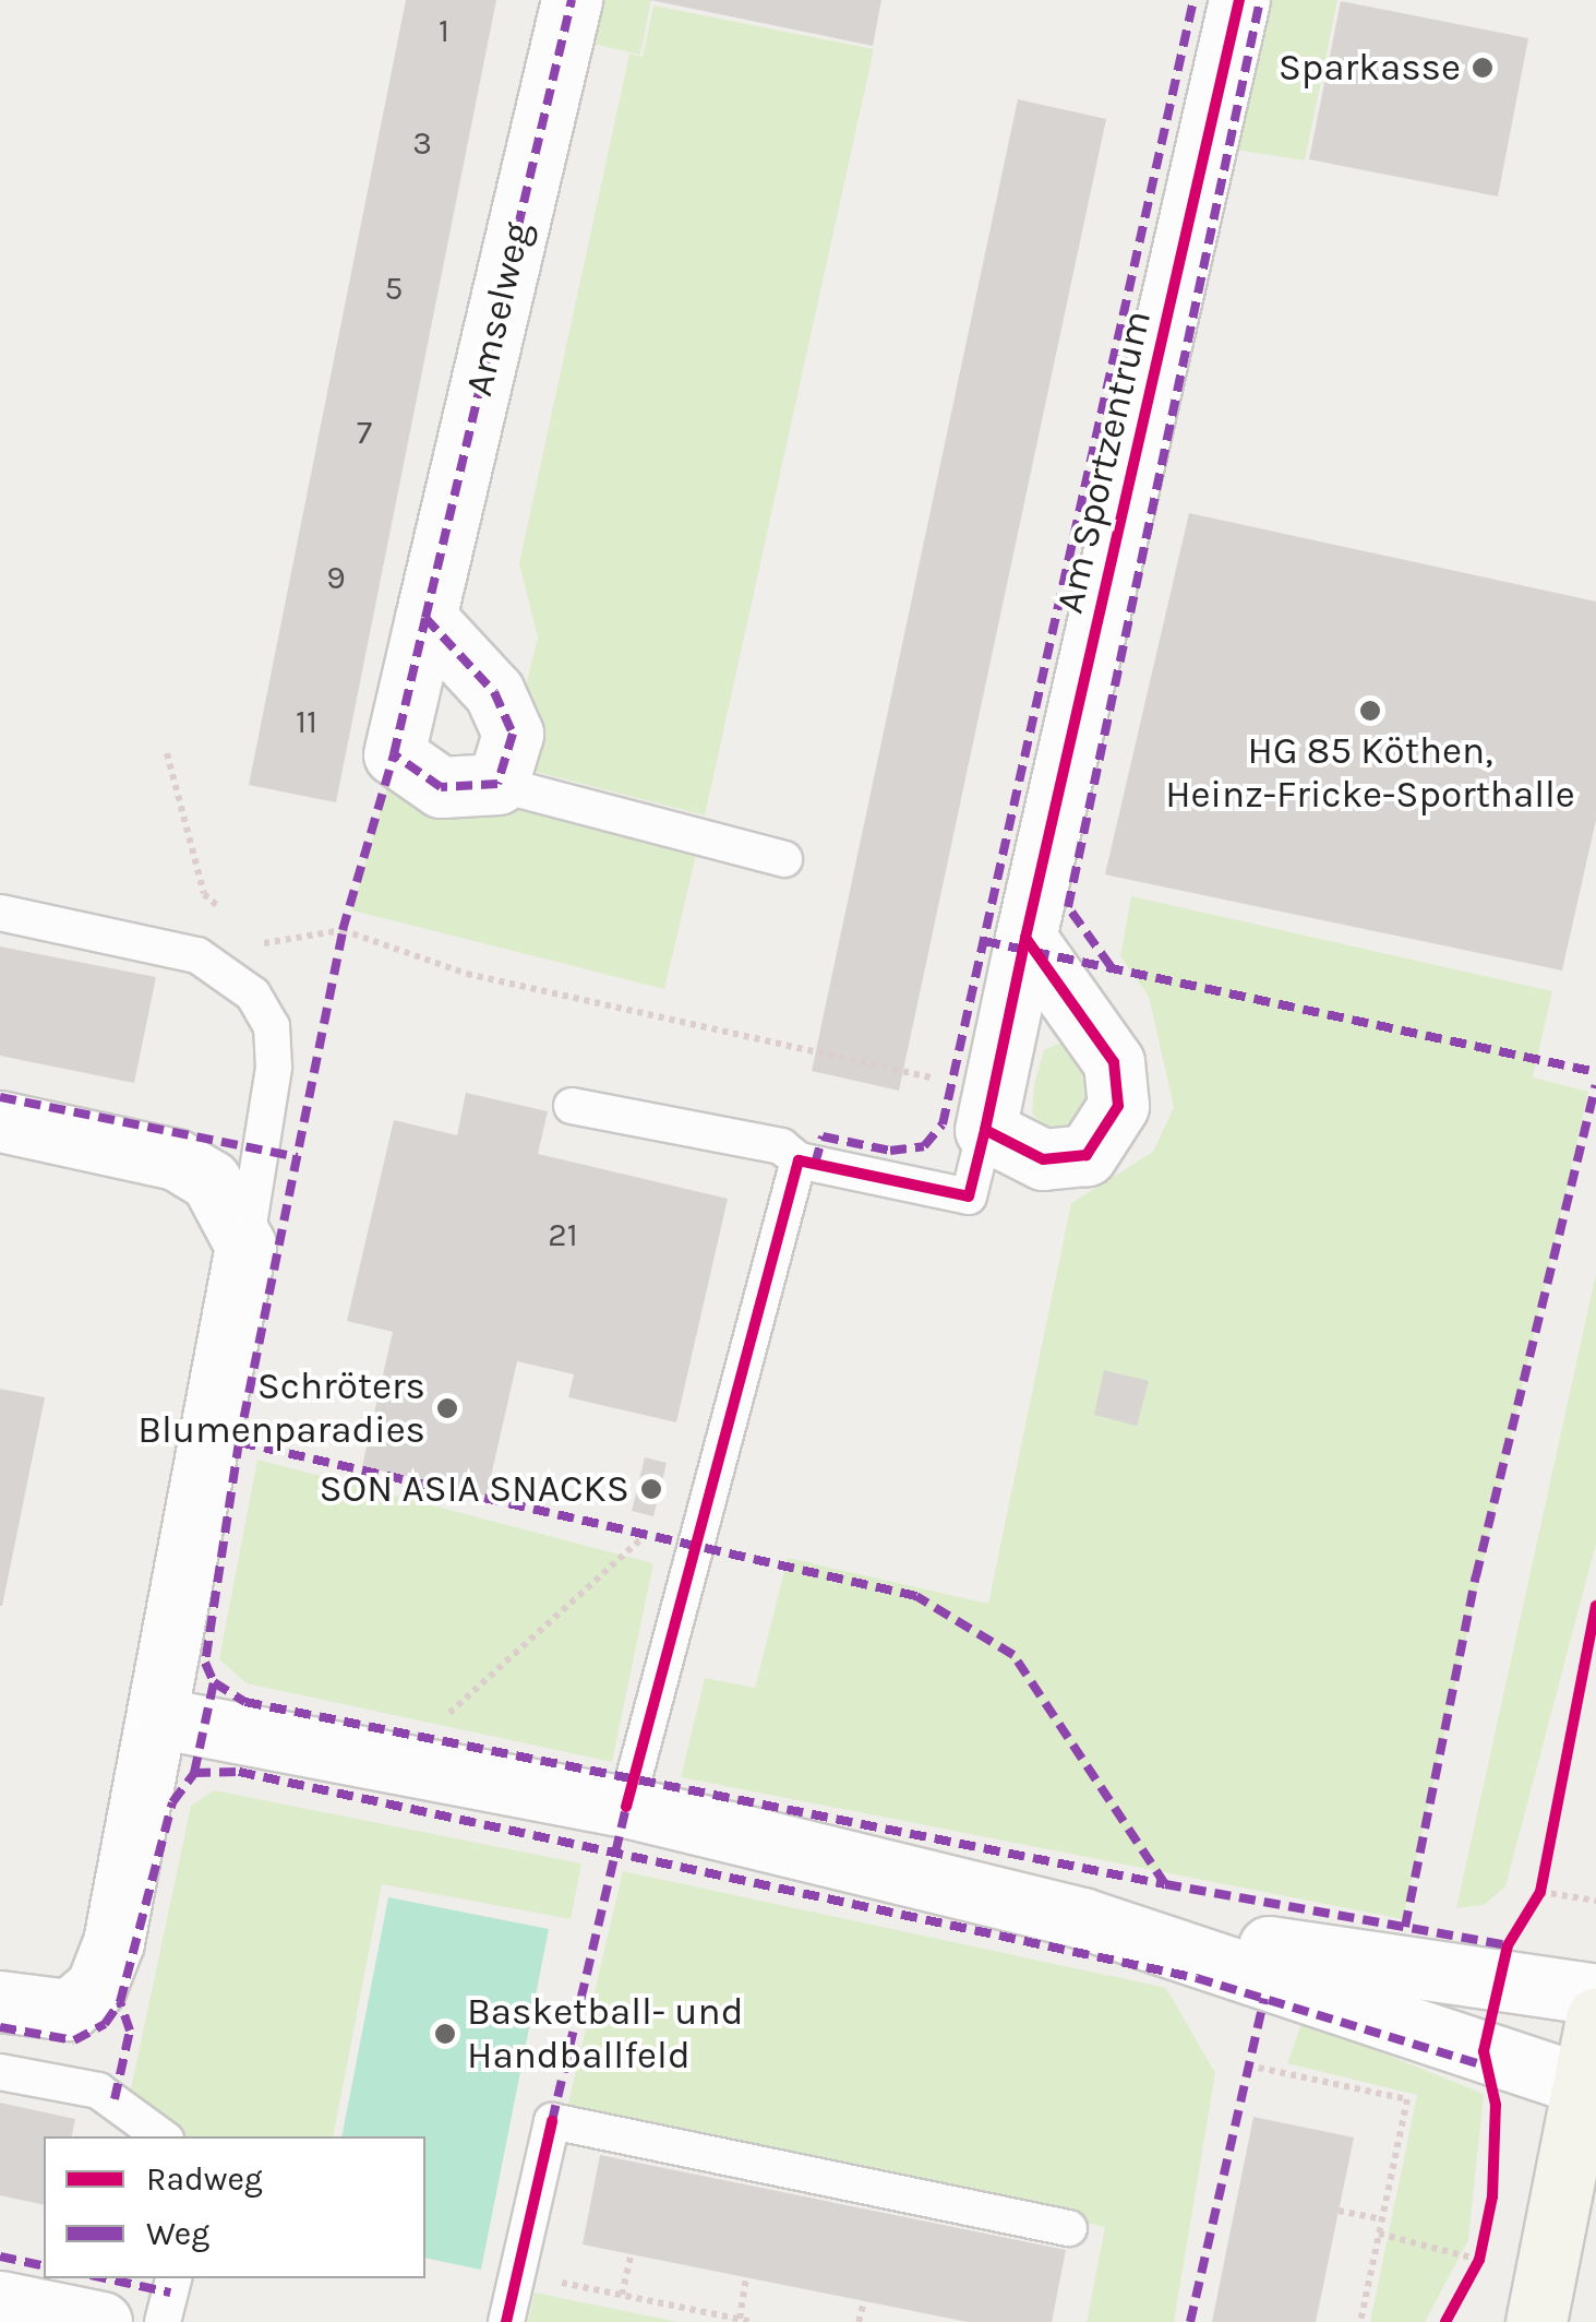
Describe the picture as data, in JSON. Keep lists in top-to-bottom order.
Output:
{
  "streets": {
    "street": ["Amselweg", "Am Sportzentrum"]
  },
  "places": [
    "Sparkasse",
    "HG 85 Köthen, Heinz-Fricke-Sporthalle",
    "Schröters Blumenparadies",
    "SON ASIA SNACKS",
    "Basketball- und Handballfeld"
  ],
  "house_numbers": [
    "1",
    "3",
    "5",
    "7",
    "9",
    "11",
    "21"
  ],
  "legend": ["Radweg", "Weg"]
}
